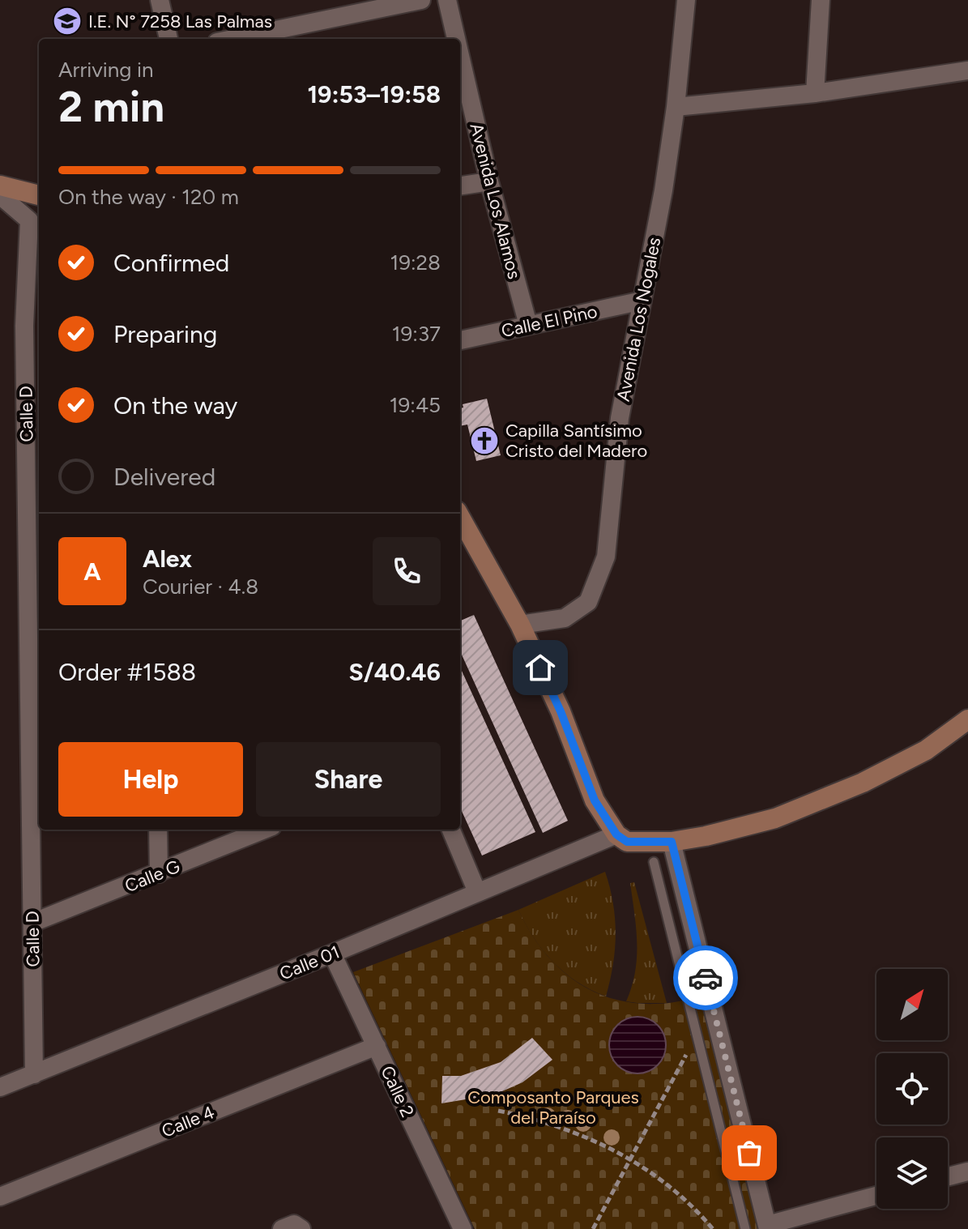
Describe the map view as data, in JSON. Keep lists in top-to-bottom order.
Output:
{
  "streets": {
    "street": [
      "Avenida Los Alamos",
      "Avenida Los Nogales",
      "Calle El Pino",
      "Calle D",
      "Calle G",
      "Calle 01",
      "Calle 2",
      "Calle 4"
    ]
  },
  "crossings": [
    ["Avenida Los Alamos", "Calle El Pino"],
    ["Avenida Los Nogales", "Calle El Pino"],
    ["Calle D", "Calle G"],
    ["Calle D", "Calle 01"],
    ["Calle 01", "Calle 2"],
    ["Calle 2", "Calle 4"]
  ],
  "parks": ["Composanto Parques del Paraíso"],
  "places": {
    "school or university": ["I.E. N° 7258 Las Palmas"],
    "church": ["Capilla Santísimo Cristo del Madero"]
  },
  "north": "top right",
  "page": {
    "heading": ["2 min", "Arriving in", "19:53–19:58"],
    "panel": [
      "Alex",
      "Courier · 4.8",
      "Order #1588",
      "S/40.46"
    ],
    "bar": "On the way · 120 m",
    "list": [
      ["Confirmed", "19:28"],
      ["Preparing", "19:37"],
      ["On the way", "19:45"],
      "Delivered"
    ],
    "round": "A",
    "buttons": ["Help", "Share"]
  }
}
